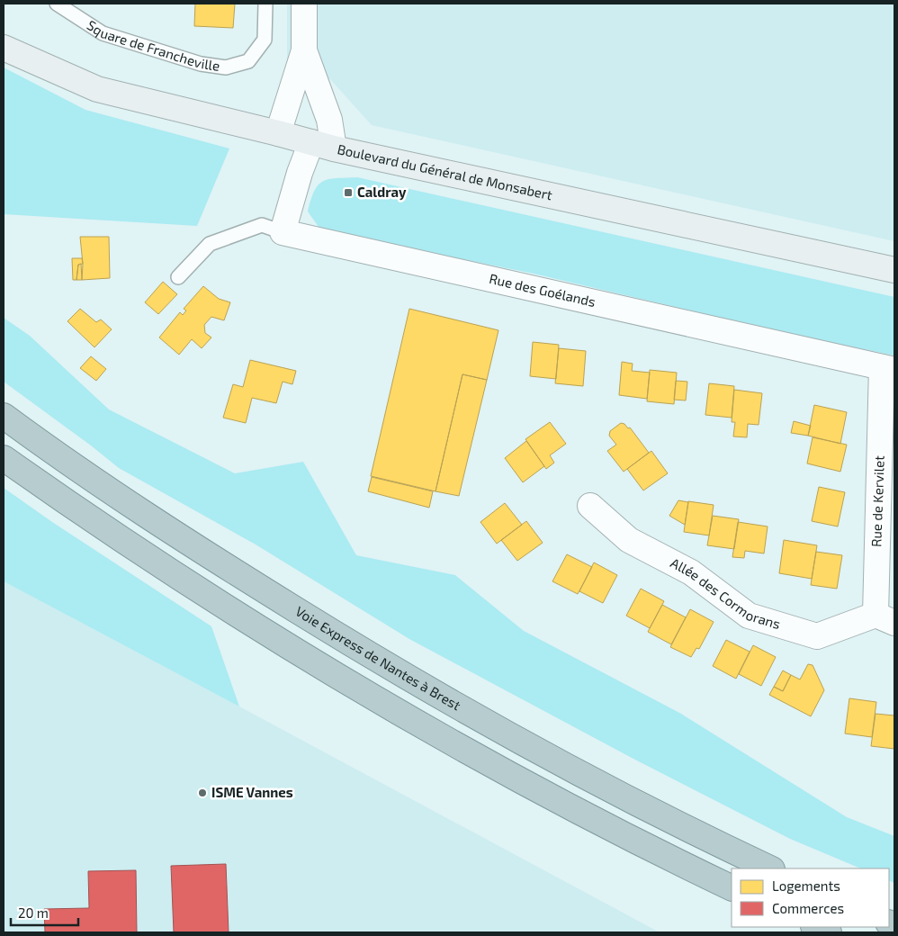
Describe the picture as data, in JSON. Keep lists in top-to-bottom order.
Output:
{
  "streets": {
    "highway": ["Voie Express de Nantes à Brest"],
    "main road": ["Boulevard du Général de Monsabert"],
    "street": ["Rue des Goélands", "Rue de Kervilet", "Allée des Cormorans"],
    "lane": ["Square de Francheville"]
  },
  "crossings": [
    ["Rue des Goélands", "Rue de Kervilet"],
    ["Rue de Kervilet", "Allée des Cormorans"]
  ],
  "places": {
    "transit": ["Caldray"],
    "other": ["ISME Vannes"]
  },
  "legend": ["Logements", "Commerces"],
  "scale_bar": "20 m"
}
